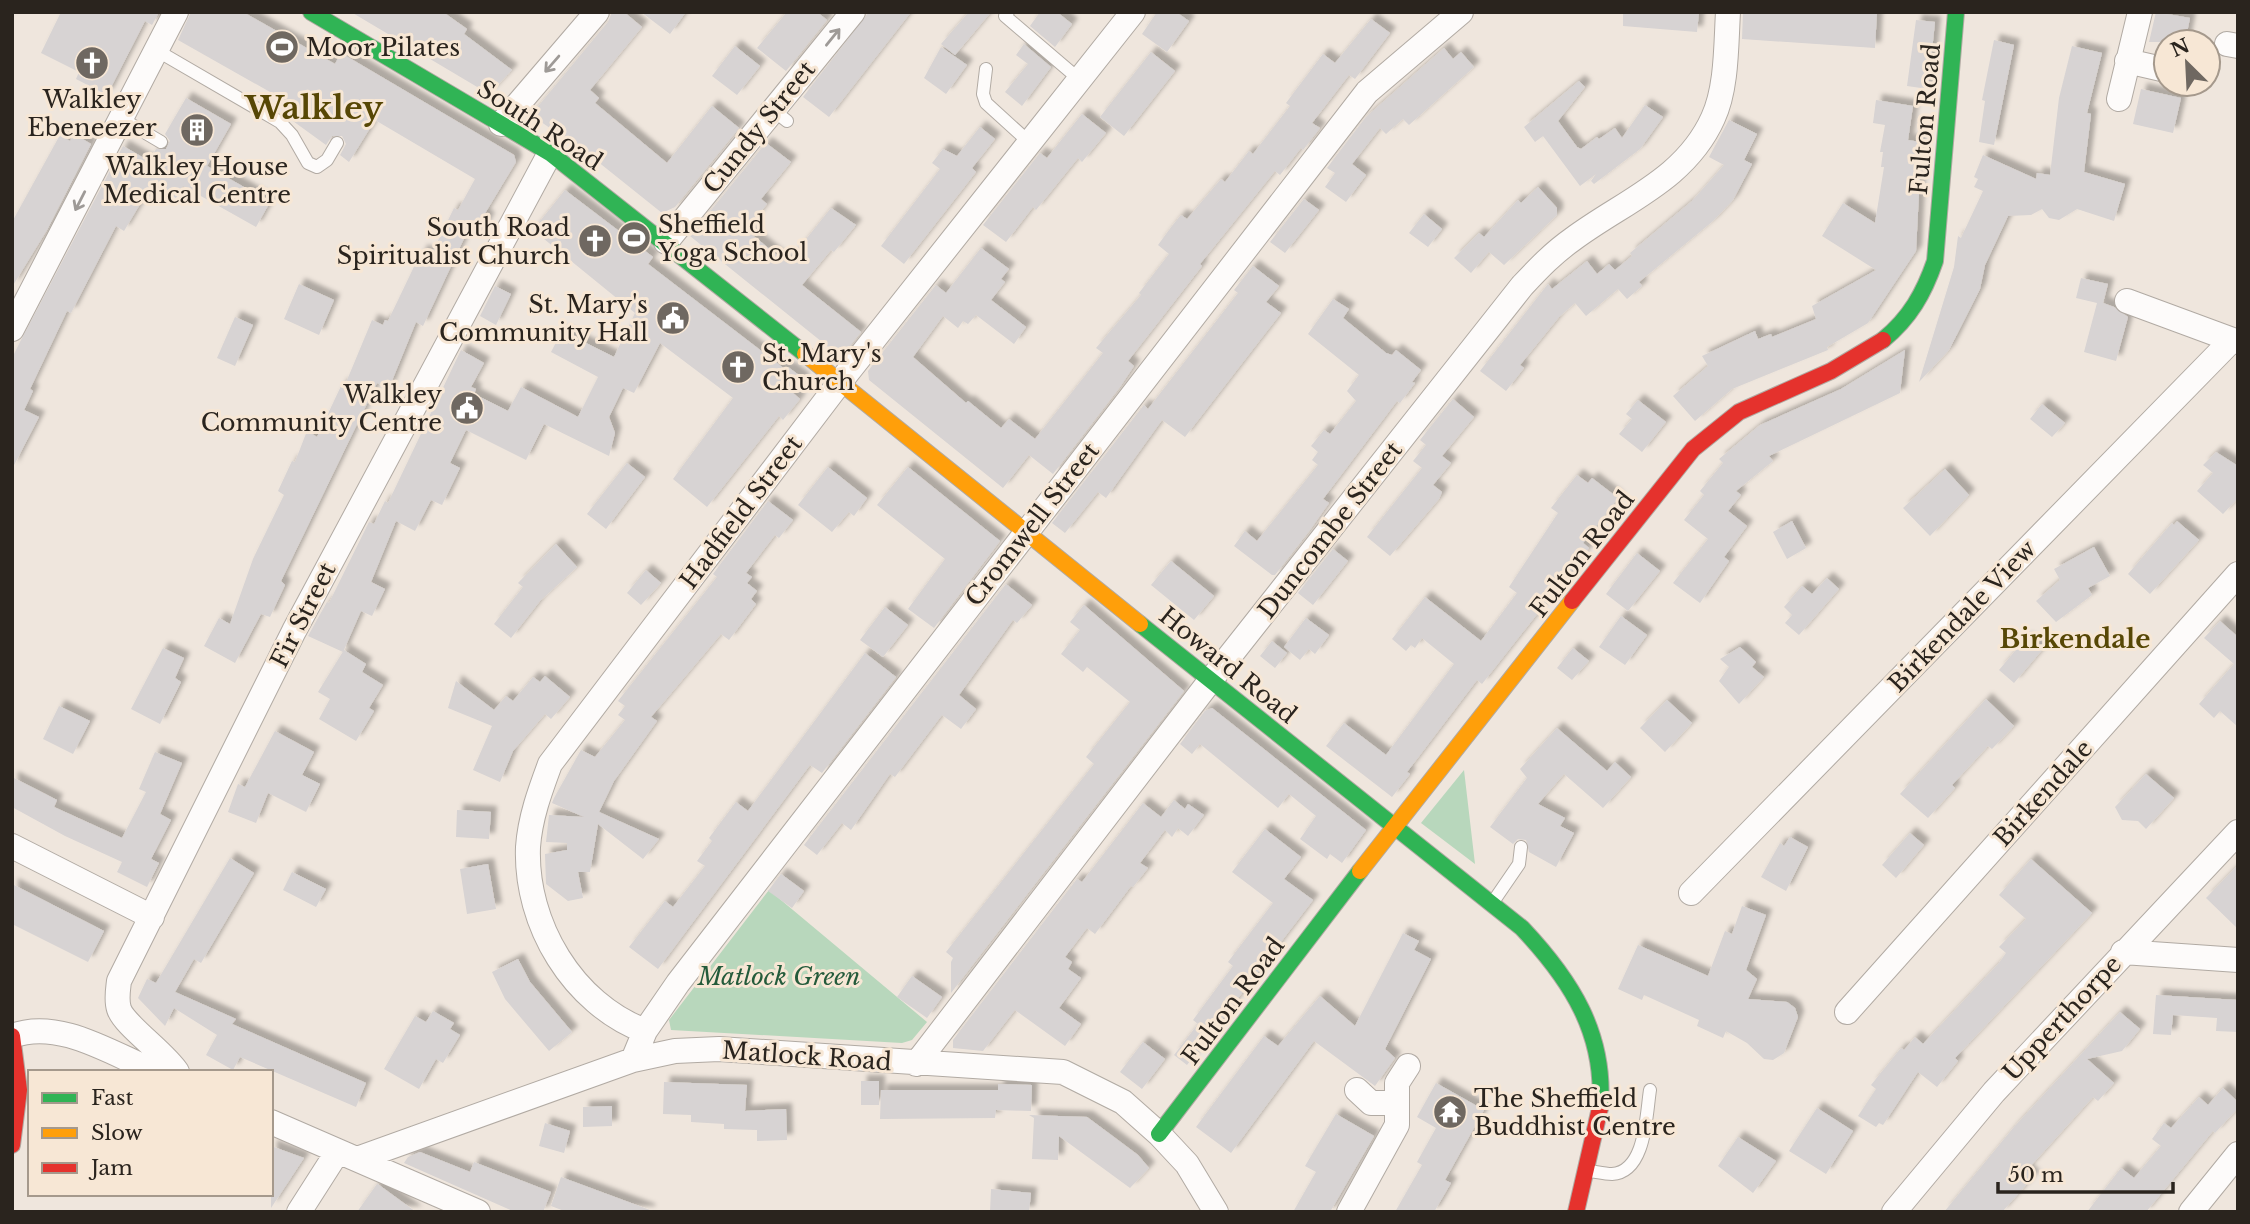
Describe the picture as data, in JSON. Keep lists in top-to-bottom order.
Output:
{
  "streets": {
    "street": [
      "Fulton Road",
      "South Road",
      "Cundy Street",
      "Hadfield Street",
      "Cromwell Street",
      "Duncombe Street",
      "Fir Street",
      "Birkendale View",
      "Howard Road",
      "Birkendale",
      "Upperthorpe",
      "Matlock Road"
    ]
  },
  "crossings": [
    ["Fulton Road", "Howard Road"],
    ["Fulton Road", "Matlock Road"],
    ["South Road", "Cundy Street"],
    ["South Road", "Fir Street"],
    ["South Road", "Howard Road"],
    ["Cundy Street", "Howard Road"],
    ["Hadfield Street", "Cromwell Street"],
    ["Hadfield Street", "Howard Road"],
    ["Cromwell Street", "Howard Road"],
    ["Cromwell Street", "Matlock Road"],
    ["Duncombe Street", "Howard Road"],
    ["Duncombe Street", "Matlock Road"]
  ],
  "districts": ["Walkley", "Birkendale"],
  "parks": ["Matlock Green"],
  "places": {
    "sports": ["Moor Pilates", "Sheffield Yoga School"],
    "church": ["Walkley Ebeneezer", "South Road Spiritualist Church", "St. Mary's Church"],
    "building": ["Walkley House Medical Centre"],
    "public building": ["St. Mary's Community Hall", "Walkley Community Centre"],
    "temple": ["The Sheffield Buddhist Centre"]
  },
  "legend": ["Fast", "Slow", "Jam"],
  "scale_bar": "50 m",
  "north": "top left"
}
